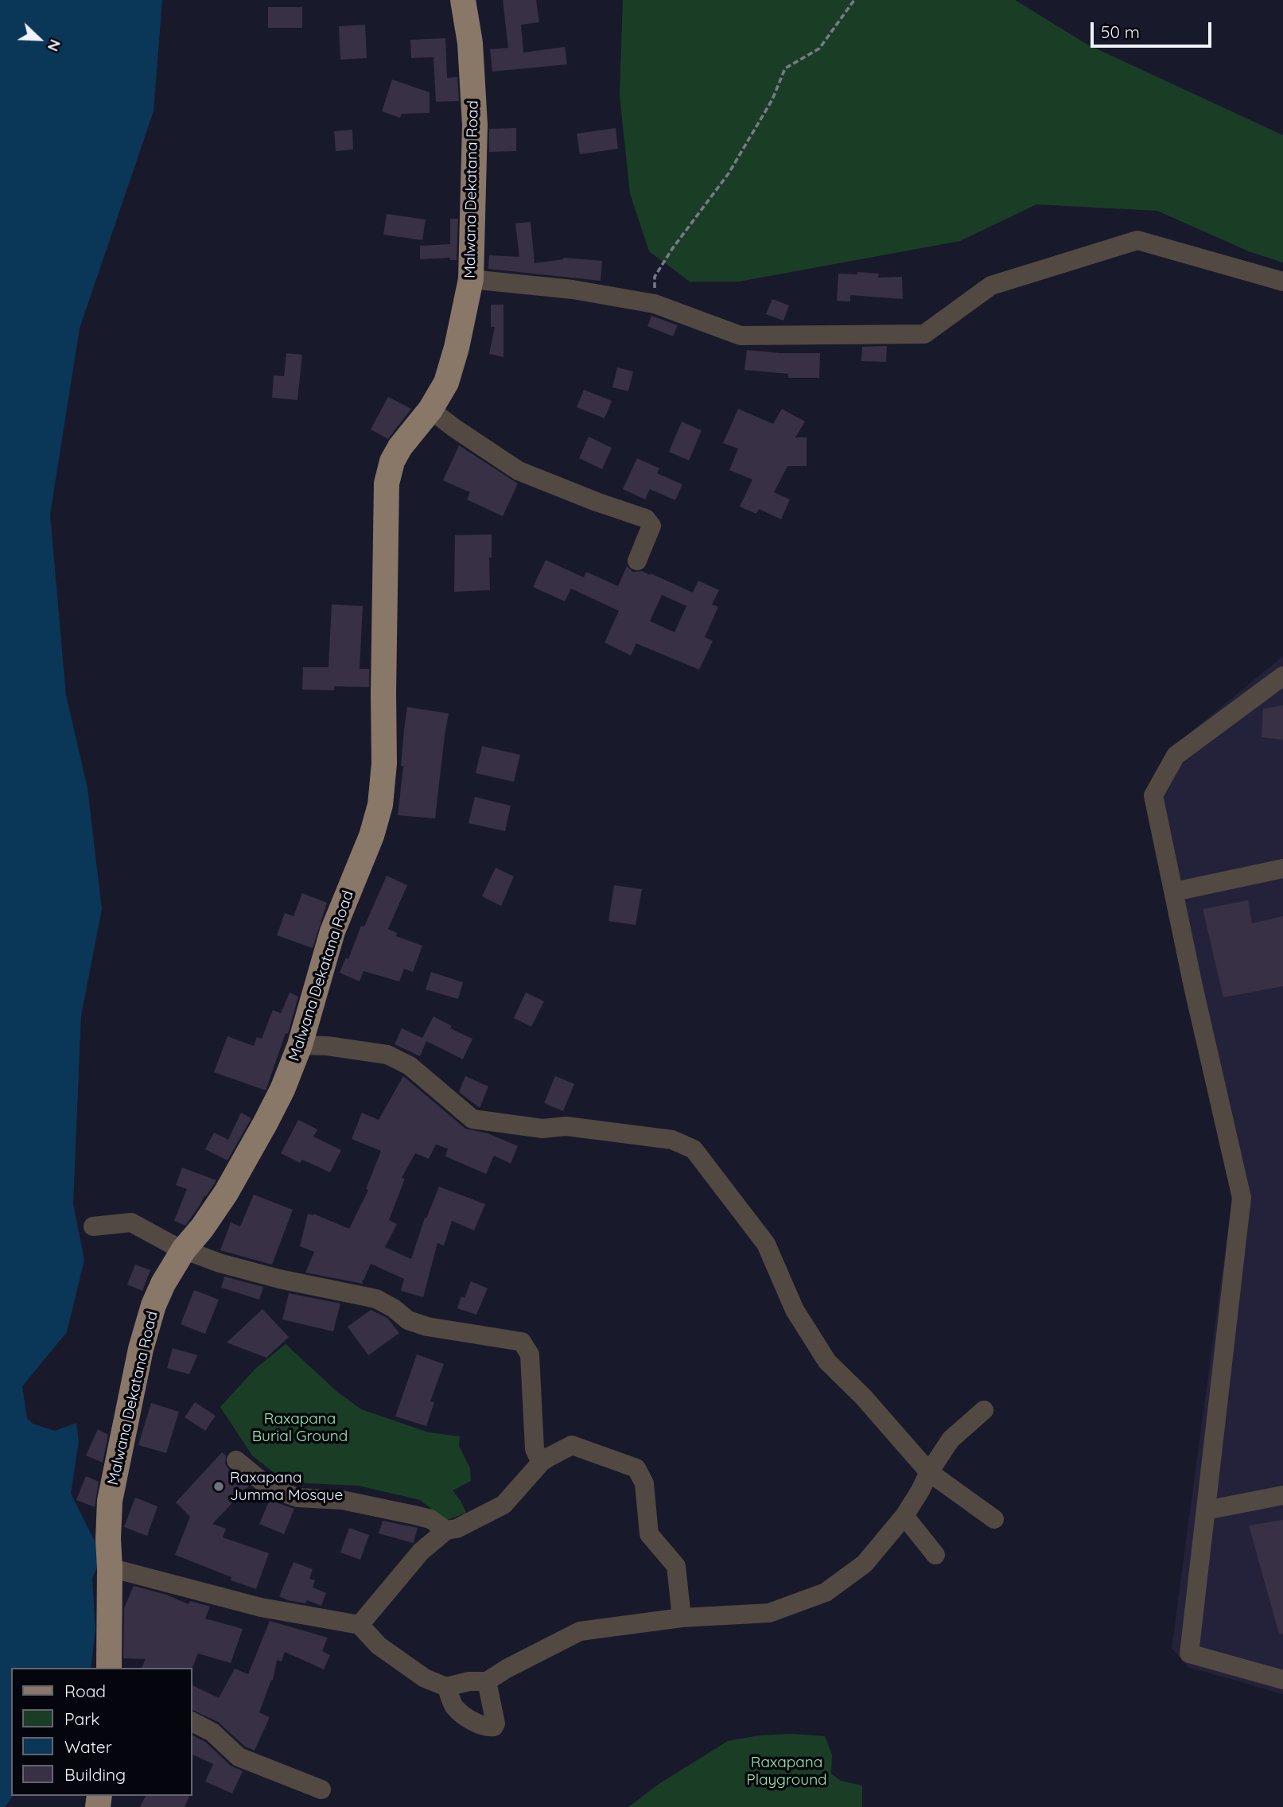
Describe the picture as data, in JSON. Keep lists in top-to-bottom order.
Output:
{
  "streets": {
    "main road": ["Malwana Dekatana Road"]
  },
  "parks": ["Raxapana Burial Ground", "Raxapana Playground"],
  "places": ["Raxapana Jumma Mosque"],
  "legend": [
    "Road",
    "Park",
    "Water",
    "Building"
  ],
  "scale_bar": "50 m",
  "north": "bottom right"
}
